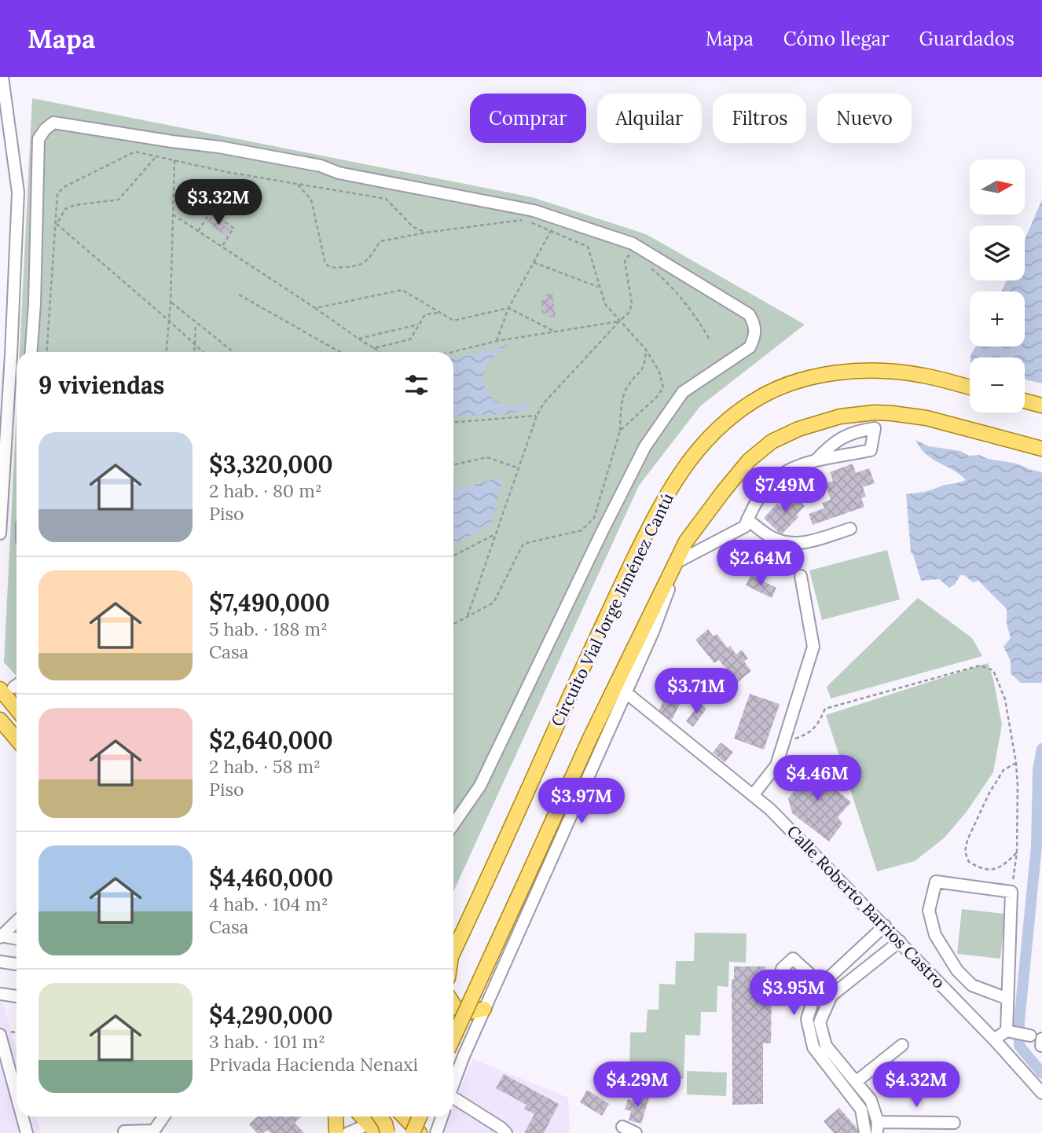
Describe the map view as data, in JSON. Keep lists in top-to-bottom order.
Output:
{
  "streets": {
    "main road": ["Circuito Vial Jorge Jiménez Cantú"],
    "street": ["Calle Roberto Barrios Castro"]
  },
  "north": "right",
  "page": {
    "header": "Mapa",
    "nav": ["Mapa", "Cómo llegar", "Guardados"],
    "chip": [
      "Comprar",
      "Alquilar",
      "Filtros",
      "Nuevo"
    ],
    "map_buttons": ["+", "−"],
    "price": [
      "$3.32M",
      "$7.49M",
      "$2.64M",
      "$3.71M",
      "$4.46M",
      "$3.97M",
      "$3.95M",
      "$4.29M",
      "$4.32M"
    ],
    "heading": "9 viviendas",
    "list": [
      {
        "name": "$3,320,000",
        "note": "2 hab. · 80 m² · Piso"
      },
      {
        "name": "$7,490,000",
        "note": "5 hab. · 188 m² · Casa"
      },
      {
        "name": "$2,640,000",
        "note": "2 hab. · 58 m² · Piso"
      },
      {
        "name": "$4,460,000",
        "note": "4 hab. · 104 m² · Casa"
      },
      {
        "name": "$4,290,000",
        "note": "3 hab. · 101 m² · Privada Hacienda Nenaxi"
      }
    ]
  }
}
